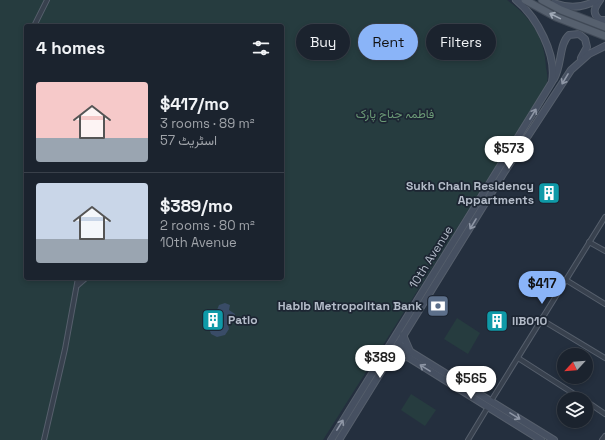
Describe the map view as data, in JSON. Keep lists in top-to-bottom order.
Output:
{
  "streets": {
    "main road": ["10th Avenue"]
  },
  "parks": ["فاطمہ جناح پارک"],
  "places": {
    "building": ["Sukh Chain Residency Appartments", "Patio", "IIB010"],
    "bank": ["Habib Metropolitan Bank"]
  },
  "north": "bottom left",
  "page": {
    "chip": ["Buy", "Rent", "Filters"],
    "heading": "4 homes",
    "list": [
      {
        "name": "$417/mo",
        "note": "3 rooms · 89 m² · اسٹریٹ 57"
      },
      {
        "name": "$389/mo",
        "note": "2 rooms · 80 m² · 10th Avenue"
      }
    ],
    "price": [
      "$573",
      "$417",
      "$389",
      "$565"
    ]
  }
}
